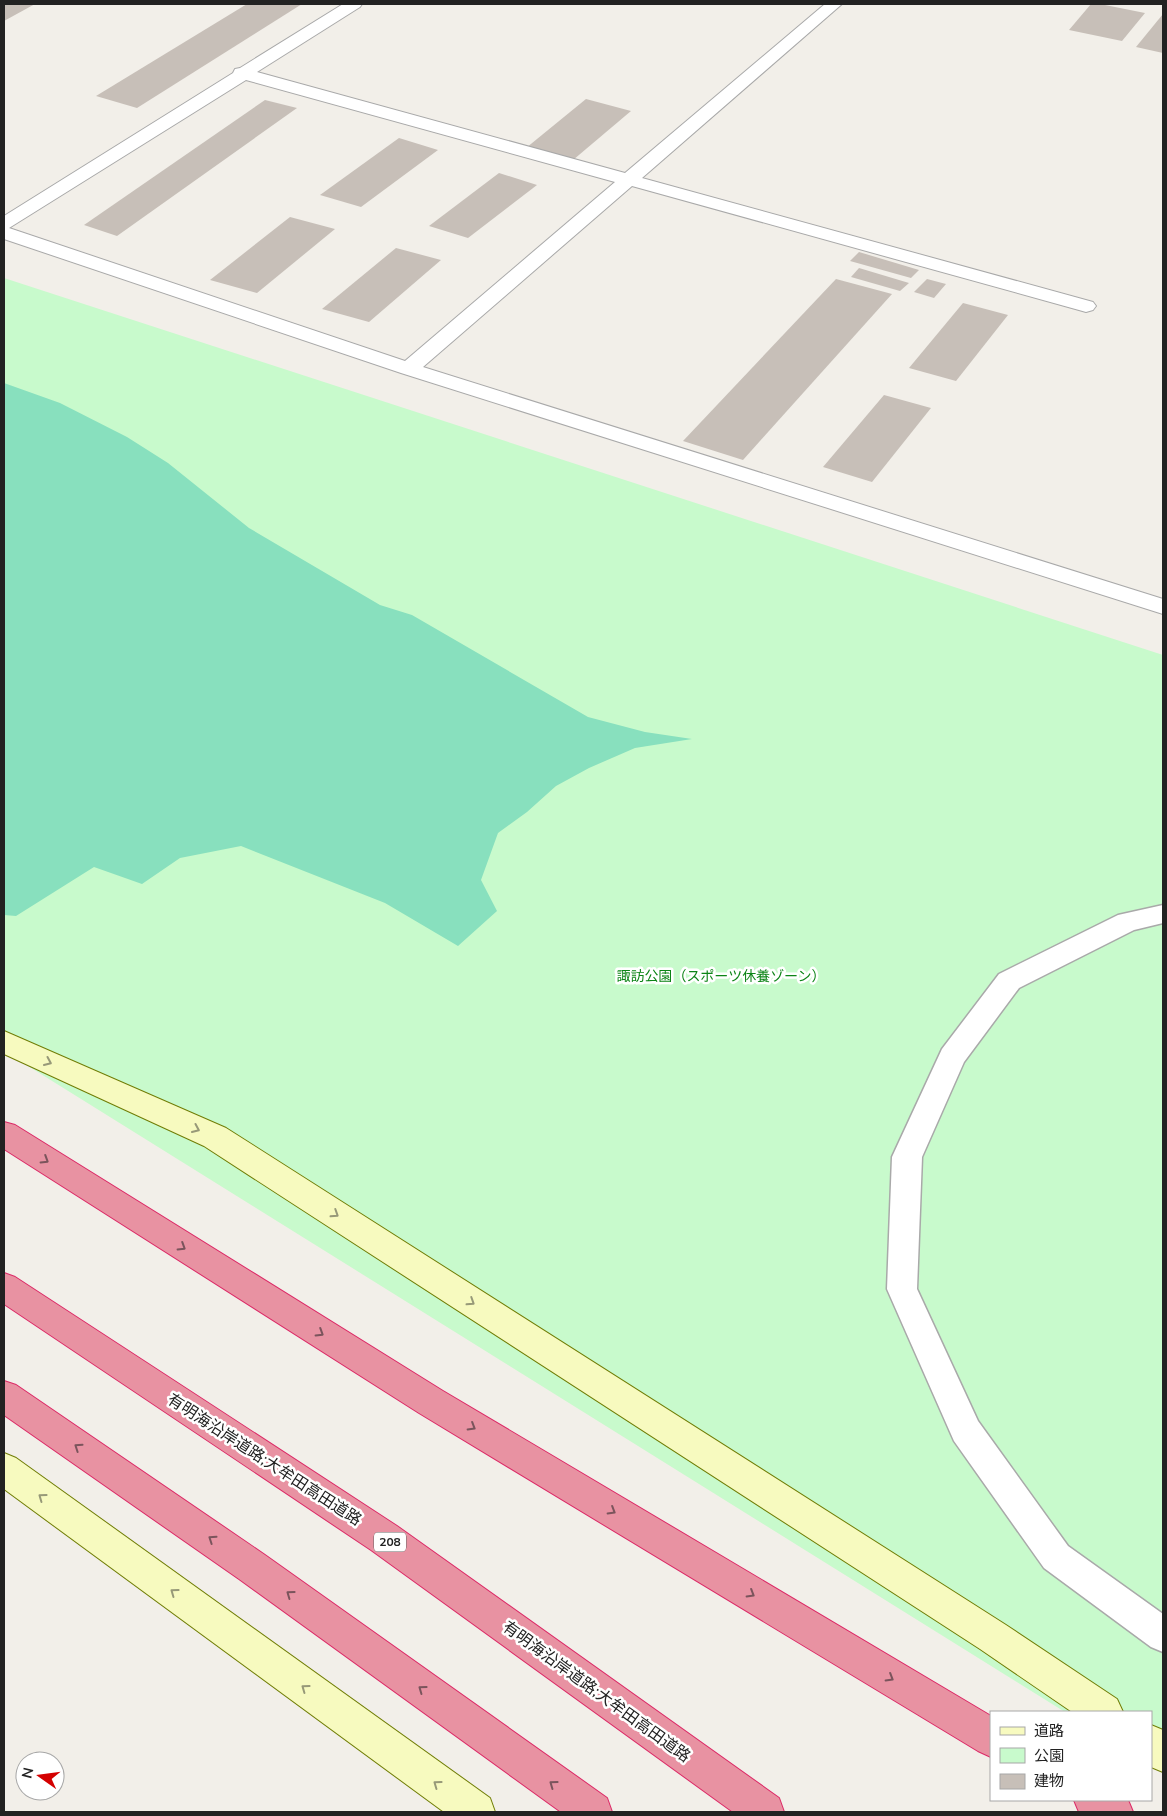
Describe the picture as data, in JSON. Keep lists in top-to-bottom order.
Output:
{
  "streets": {
    "highway": ["有明海沿岸道路;大牟田高田道路", "208"]
  },
  "parks": ["諏訪公園（スポーツ休養ゾーン）"],
  "legend": ["道路", "公園", "建物"],
  "north": "left"
}
